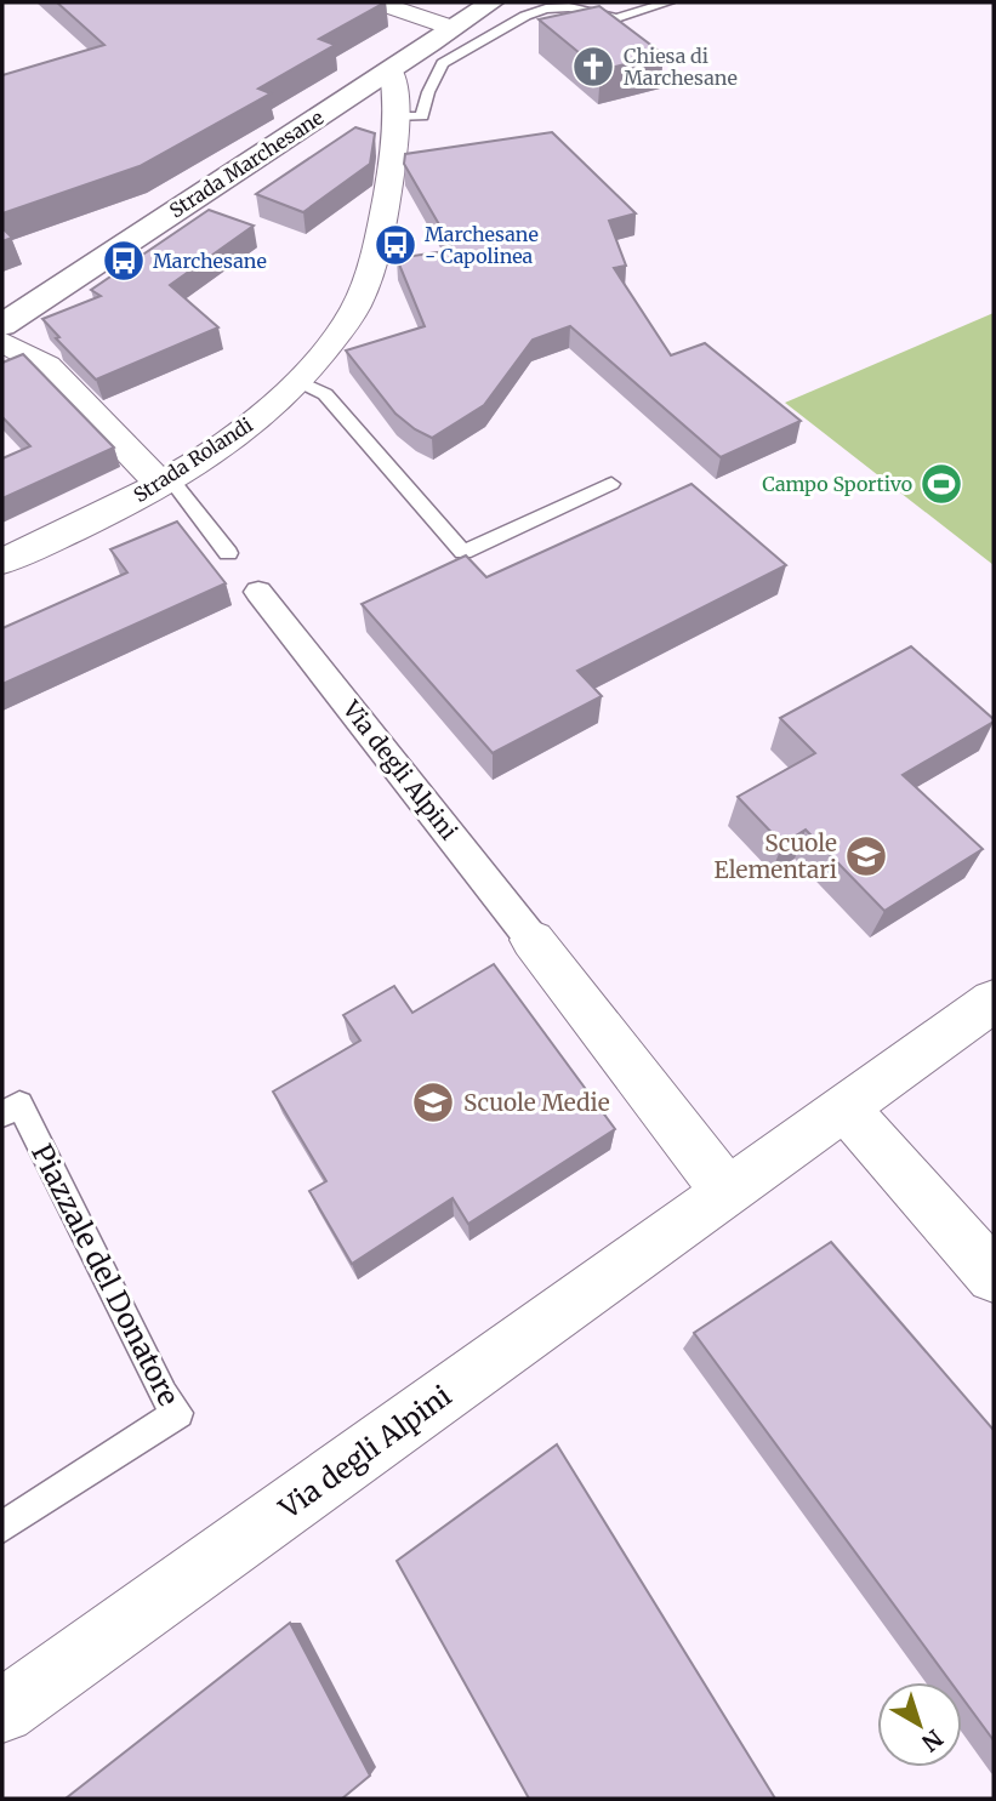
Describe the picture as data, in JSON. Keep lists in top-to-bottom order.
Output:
{
  "streets": {
    "main road": ["Strada Marchesane"],
    "street": ["Strada Rolandi", "Via degli Alpini"],
    "lane": ["Piazzale del Donatore"]
  },
  "crossings": [
    ["Strada Marchesane", "Strada Rolandi"]
  ],
  "places": {
    "church": ["Chiesa di Marchesane"],
    "bus stop": ["Marchesane - Capolinea", "Marchesane"],
    "sports": ["Campo Sportivo"],
    "school or university": ["Scuole Elementari", "Scuole Medie"]
  },
  "north": "bottom right"
}
